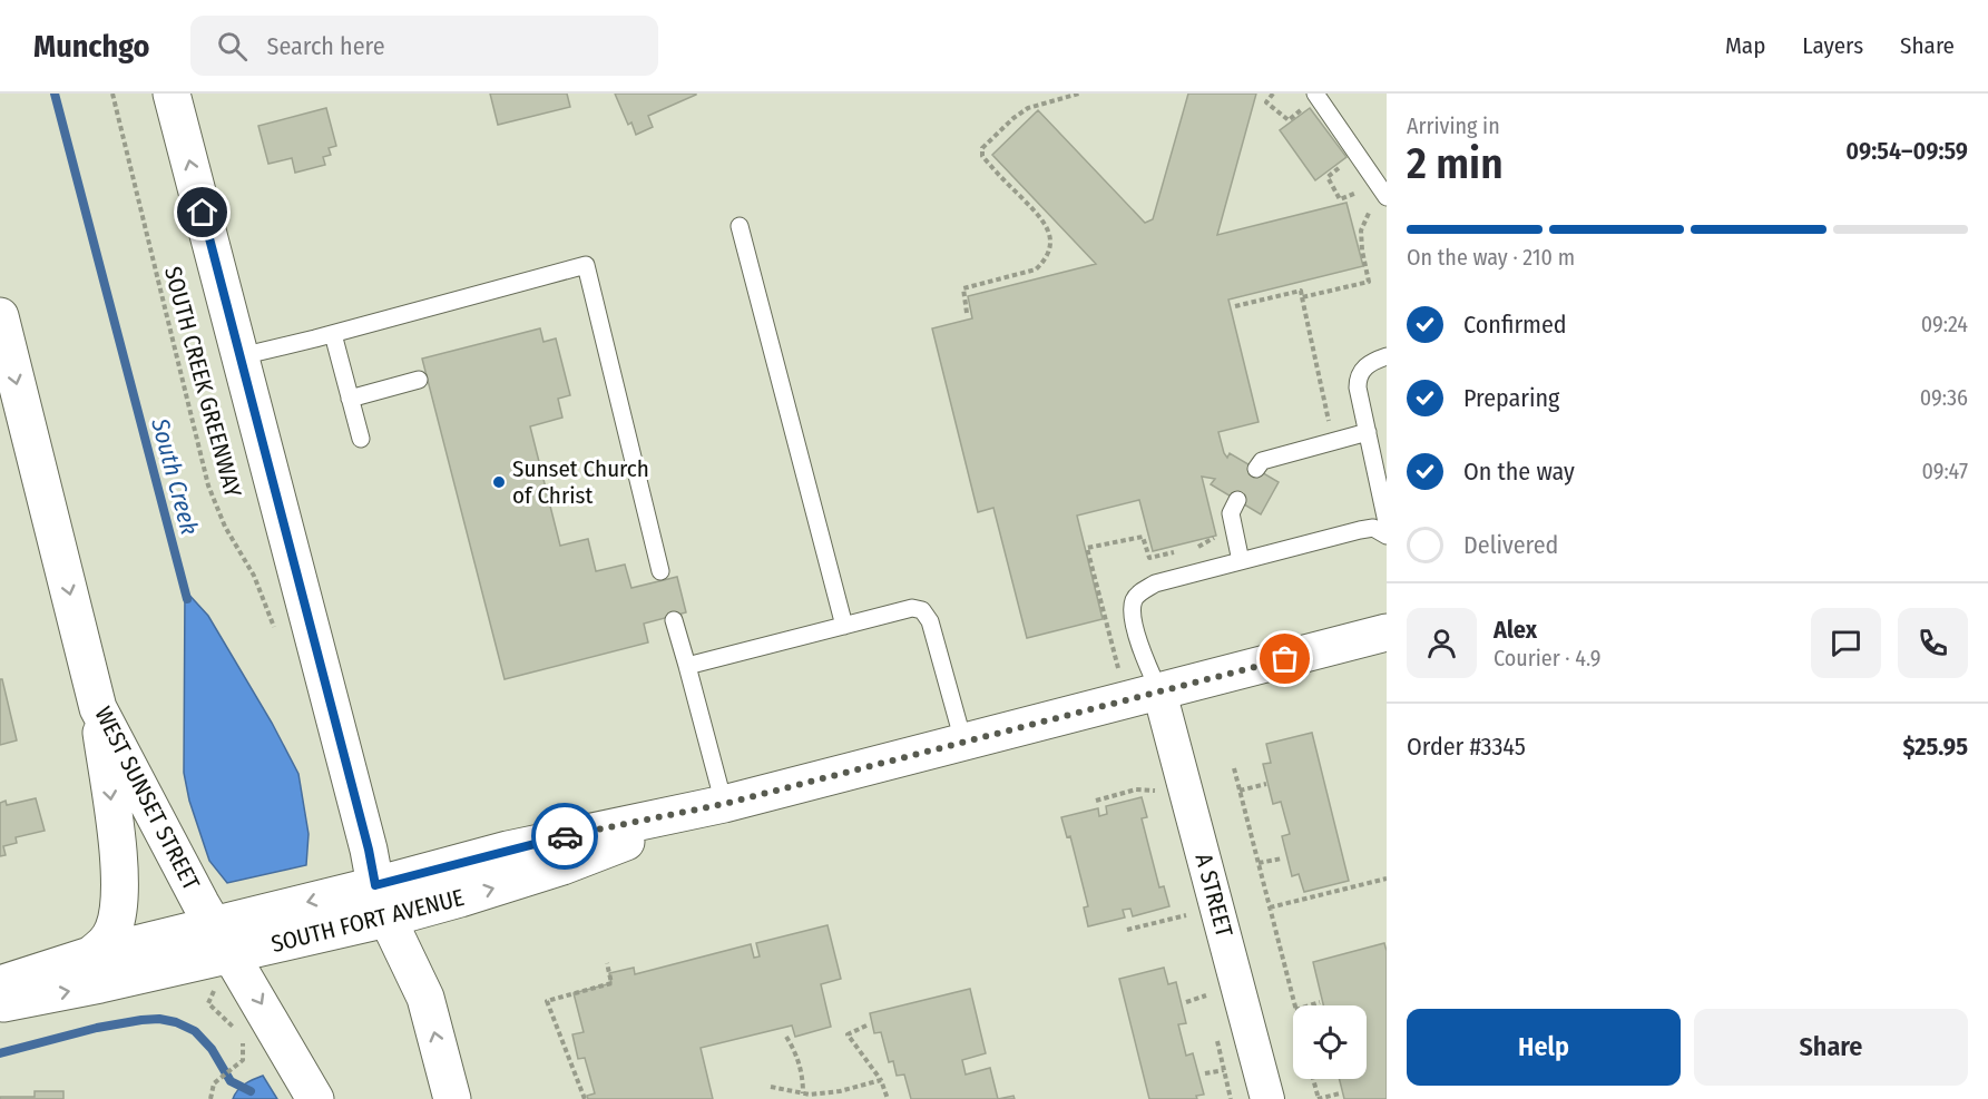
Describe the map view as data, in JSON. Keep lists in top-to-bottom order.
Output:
{
  "streets": {
    "main road": ["WEST SUNSET STREET", "SOUTH FORT AVENUE"],
    "street": ["A STREET"],
    "path": ["SOUTH CREEK GREENWAY"]
  },
  "crossings": [
    ["WEST SUNSET STREET", "SOUTH FORT AVENUE"],
    ["A STREET", "SOUTH FORT AVENUE"]
  ],
  "water": ["South Creek"],
  "places": ["Sunset Church of Christ"],
  "page": {
    "header": "Munchgo",
    "search": "Search here",
    "nav": ["Map", "Layers", "Share"],
    "heading": ["2 min", "Arriving in", "09:54–09:59"],
    "panel": [
      "Alex",
      "Courier · 4.9",
      "Order #3345",
      "$25.95"
    ],
    "bar": "On the way · 210 m",
    "list": [
      ["Confirmed", "09:24"],
      ["Preparing", "09:36"],
      ["On the way", "09:47"],
      "Delivered"
    ],
    "buttons": ["Help", "Share"]
  }
}
